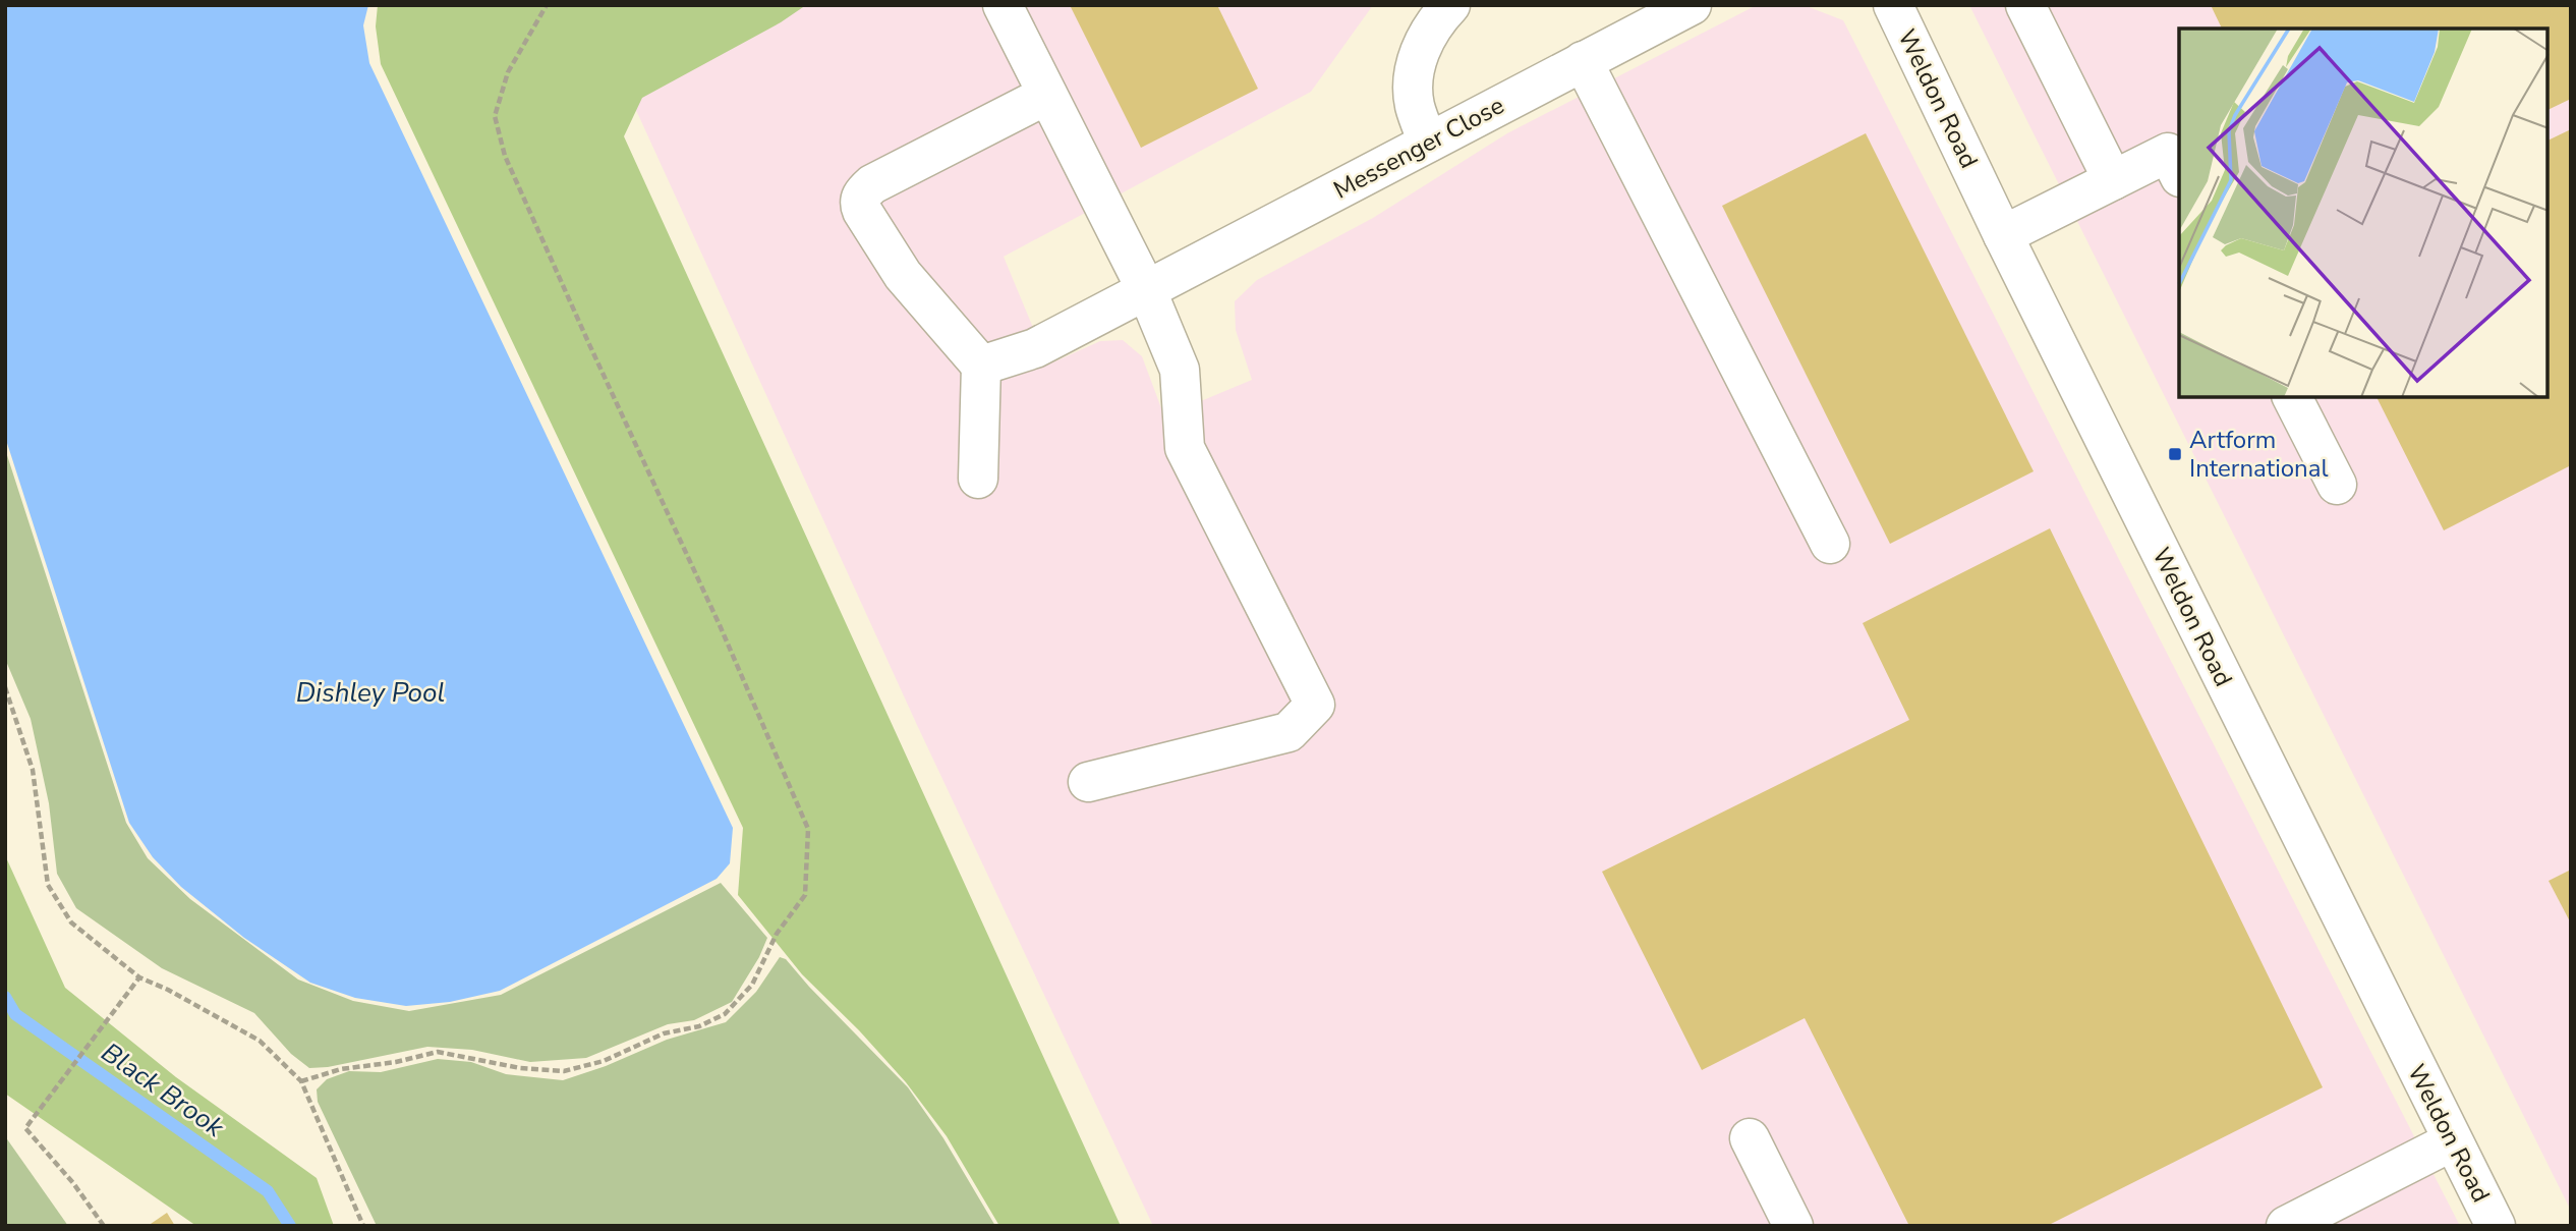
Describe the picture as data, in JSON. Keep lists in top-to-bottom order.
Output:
{
  "streets": {
    "street": ["Weldon Road", "Messenger Close"]
  },
  "water": ["Dishley Pool", "Black Brook"],
  "places": {
    "transit": ["Artform International"]
  }
}
